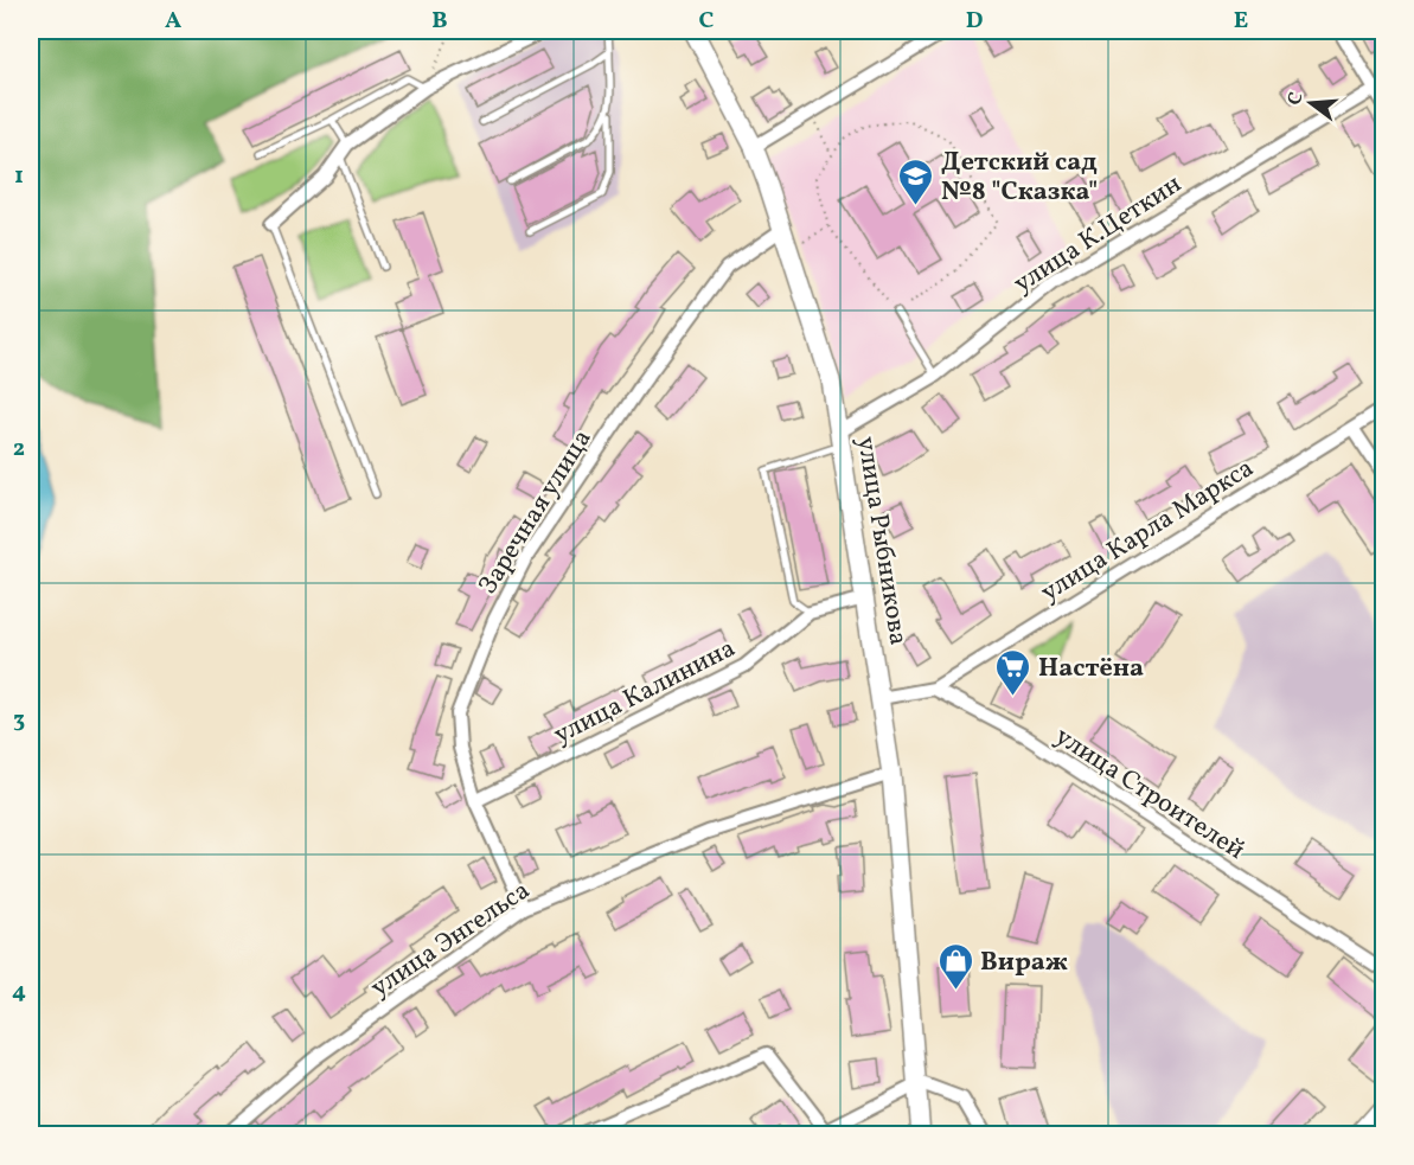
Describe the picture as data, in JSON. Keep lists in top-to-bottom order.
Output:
{
  "streets": {
    "street": [
      "улица К.Цеткин",
      "Заречная улица",
      "улица Карла Маркса",
      "улица Рыбникова",
      "улица Калинина",
      "улица Строителей",
      "улица Энгельса"
    ]
  },
  "crossings": [
    ["улица К.Цеткин", "улица Рыбникова"],
    ["Заречная улица", "улица Рыбникова"],
    ["Заречная улица", "улица Калинина"],
    ["Заречная улица", "улица Энгельса"],
    ["улица Карла Маркса", "улица Строителей"],
    ["улица Рыбникова", "улица Калинина"],
    ["улица Рыбникова", "улица Энгельса"]
  ],
  "places": {
    "school or university": ["Детский сад №8 \"Сказка\""],
    "supermarket": ["Настёна"],
    "shop": ["Вираж"]
  },
  "north": "left",
  "grid": {
    "columns": [
      "A",
      "B",
      "C",
      "D",
      "E"
    ],
    "rows": [
      "1",
      "2",
      "3",
      "4"
    ]
  }
}
